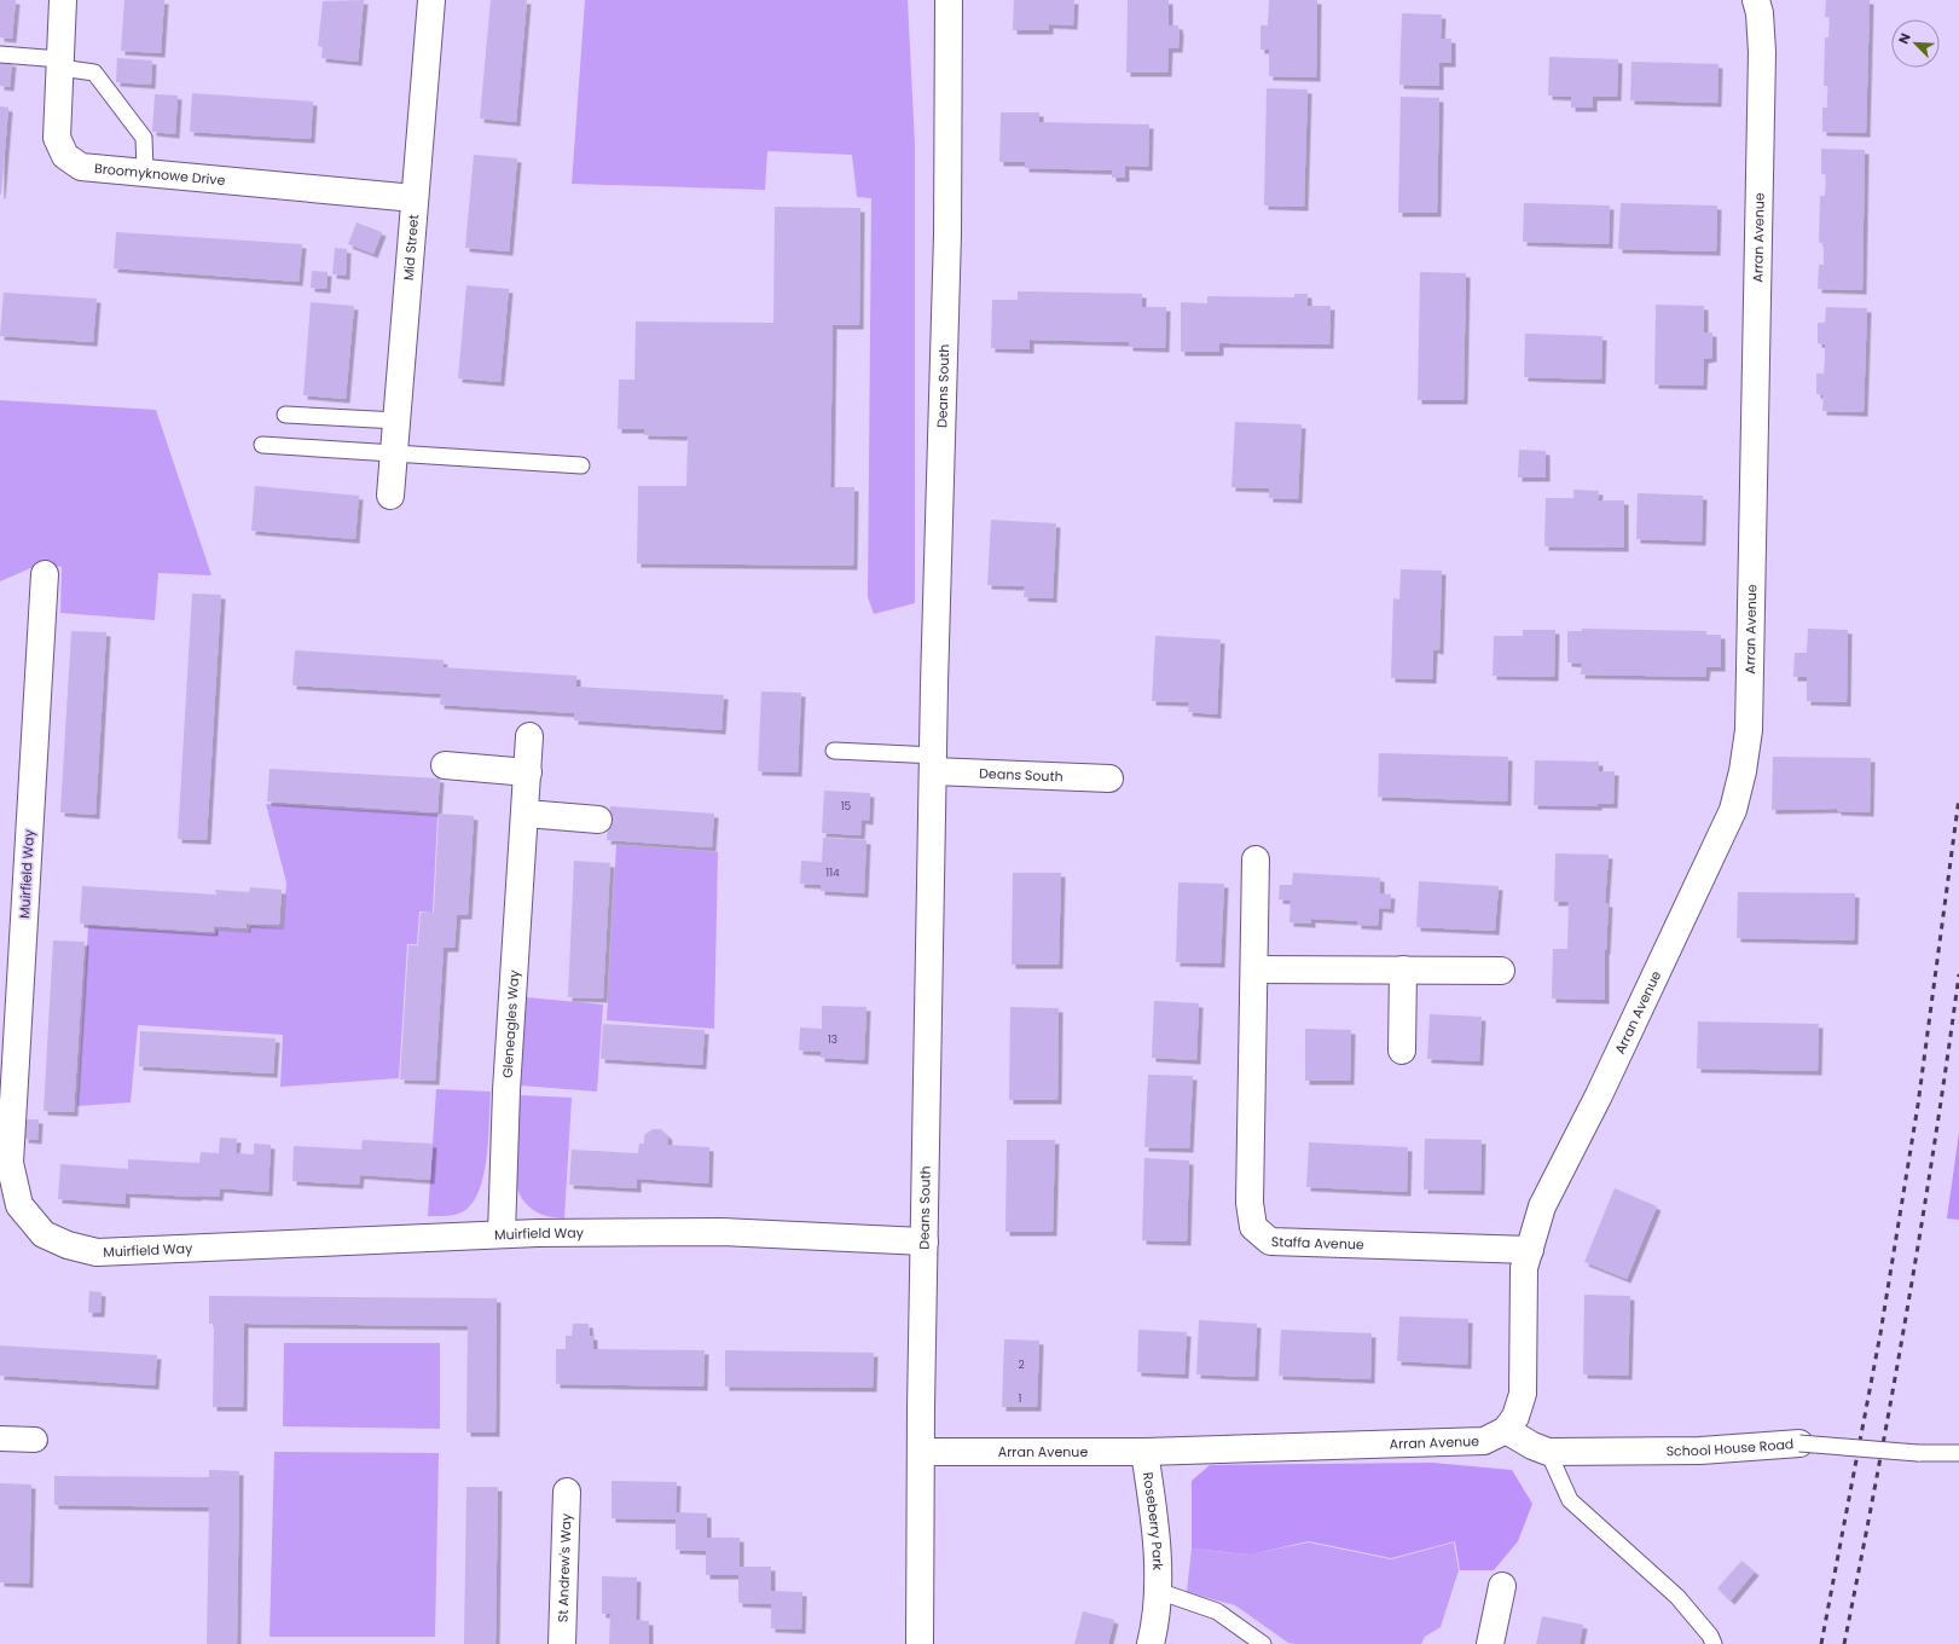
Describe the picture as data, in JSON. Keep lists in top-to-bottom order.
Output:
{
  "streets": {
    "street": [
      "Broomyknowe Drive",
      "Arran Avenue",
      "Mid Street",
      "Deans South",
      "Muirfield Way",
      "Gleneagles Way",
      "Staffa Avenue",
      "School House Road",
      "Roseberry Park",
      "St Andrew's Way"
    ]
  },
  "crossings": [
    ["Broomyknowe Drive", "Mid Street"],
    ["Arran Avenue", "Deans South"],
    ["Arran Avenue", "Staffa Avenue"],
    ["Arran Avenue", "School House Road"],
    ["Arran Avenue", "Roseberry Park"],
    ["Deans South", "Muirfield Way"],
    ["Muirfield Way", "Gleneagles Way"]
  ],
  "house_numbers": [
    "15",
    "114",
    "13",
    "2",
    "1"
  ],
  "north": "top left"
}
